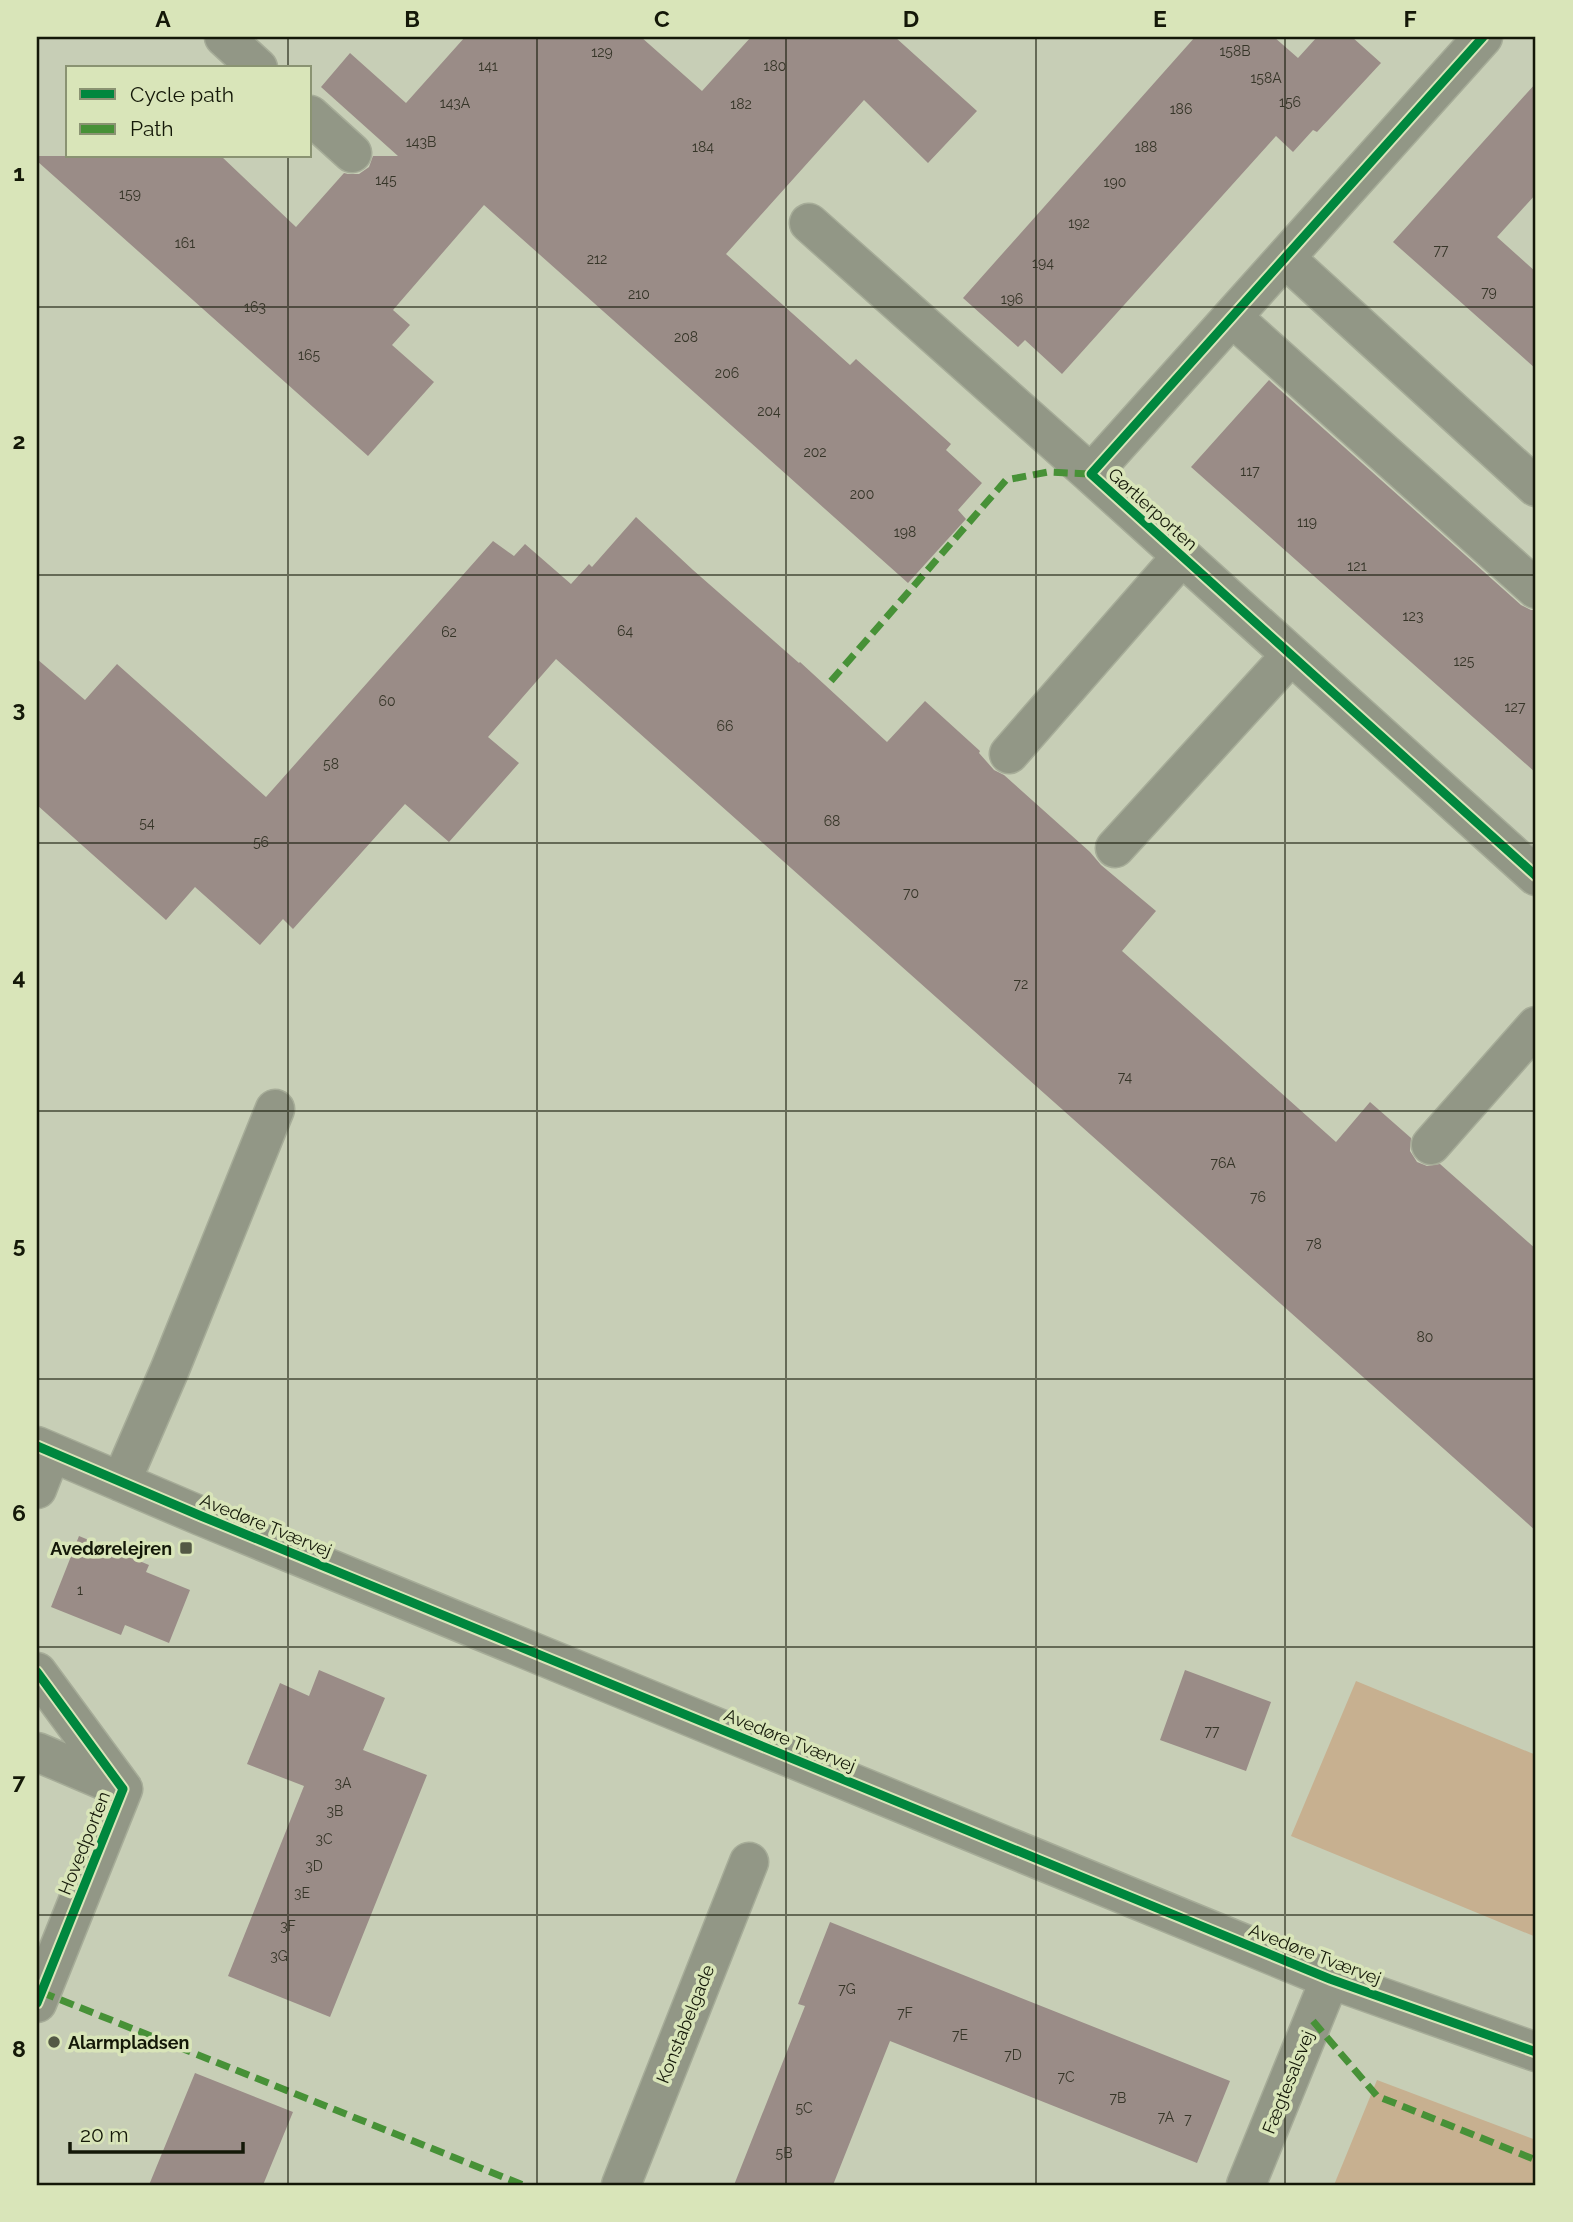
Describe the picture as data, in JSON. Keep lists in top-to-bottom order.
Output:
{
  "streets": {
    "street": [
      "Gørtlerporten",
      "Avedøre Tværvej",
      "Hovedporten",
      "Konstabelgade",
      "Fægtesalsvej"
    ]
  },
  "crossings": [
    ["Avedøre Tværvej", "Fægtesalsvej"]
  ],
  "places": {
    "transit": ["Avedørelejren"],
    "other": ["Alarmpladsen"]
  },
  "house_numbers": [
    "158B",
    "129",
    "141",
    "180",
    "158A",
    "156",
    "143A",
    "182",
    "186",
    "143B",
    "184",
    "188",
    "145",
    "190",
    "159",
    "192",
    "161",
    "77",
    "212",
    "194",
    "79",
    "210",
    "196",
    "163",
    "208",
    "165",
    "206",
    "204",
    "202",
    "117",
    "200",
    "119",
    "198",
    "121",
    "123",
    "64",
    "62",
    "125",
    "60",
    "127",
    "66",
    "58",
    "68",
    "54",
    "56",
    "70",
    "72",
    "74",
    "76A",
    "76",
    "78",
    "80",
    "1",
    "77",
    "3A",
    "3B",
    "3C",
    "3D",
    "3E",
    "3F",
    "3G",
    "7G",
    "7F",
    "7E",
    "7D",
    "7C",
    "7B",
    "5C",
    "7A",
    "7",
    "5B"
  ],
  "legend": ["Cycle path", "Path"],
  "scale_bar": "20 m",
  "grid": {
    "columns": [
      "A",
      "B",
      "C",
      "D",
      "E",
      "F"
    ],
    "rows": [
      "1",
      "2",
      "3",
      "4",
      "5",
      "6",
      "7",
      "8"
    ]
  }
}
